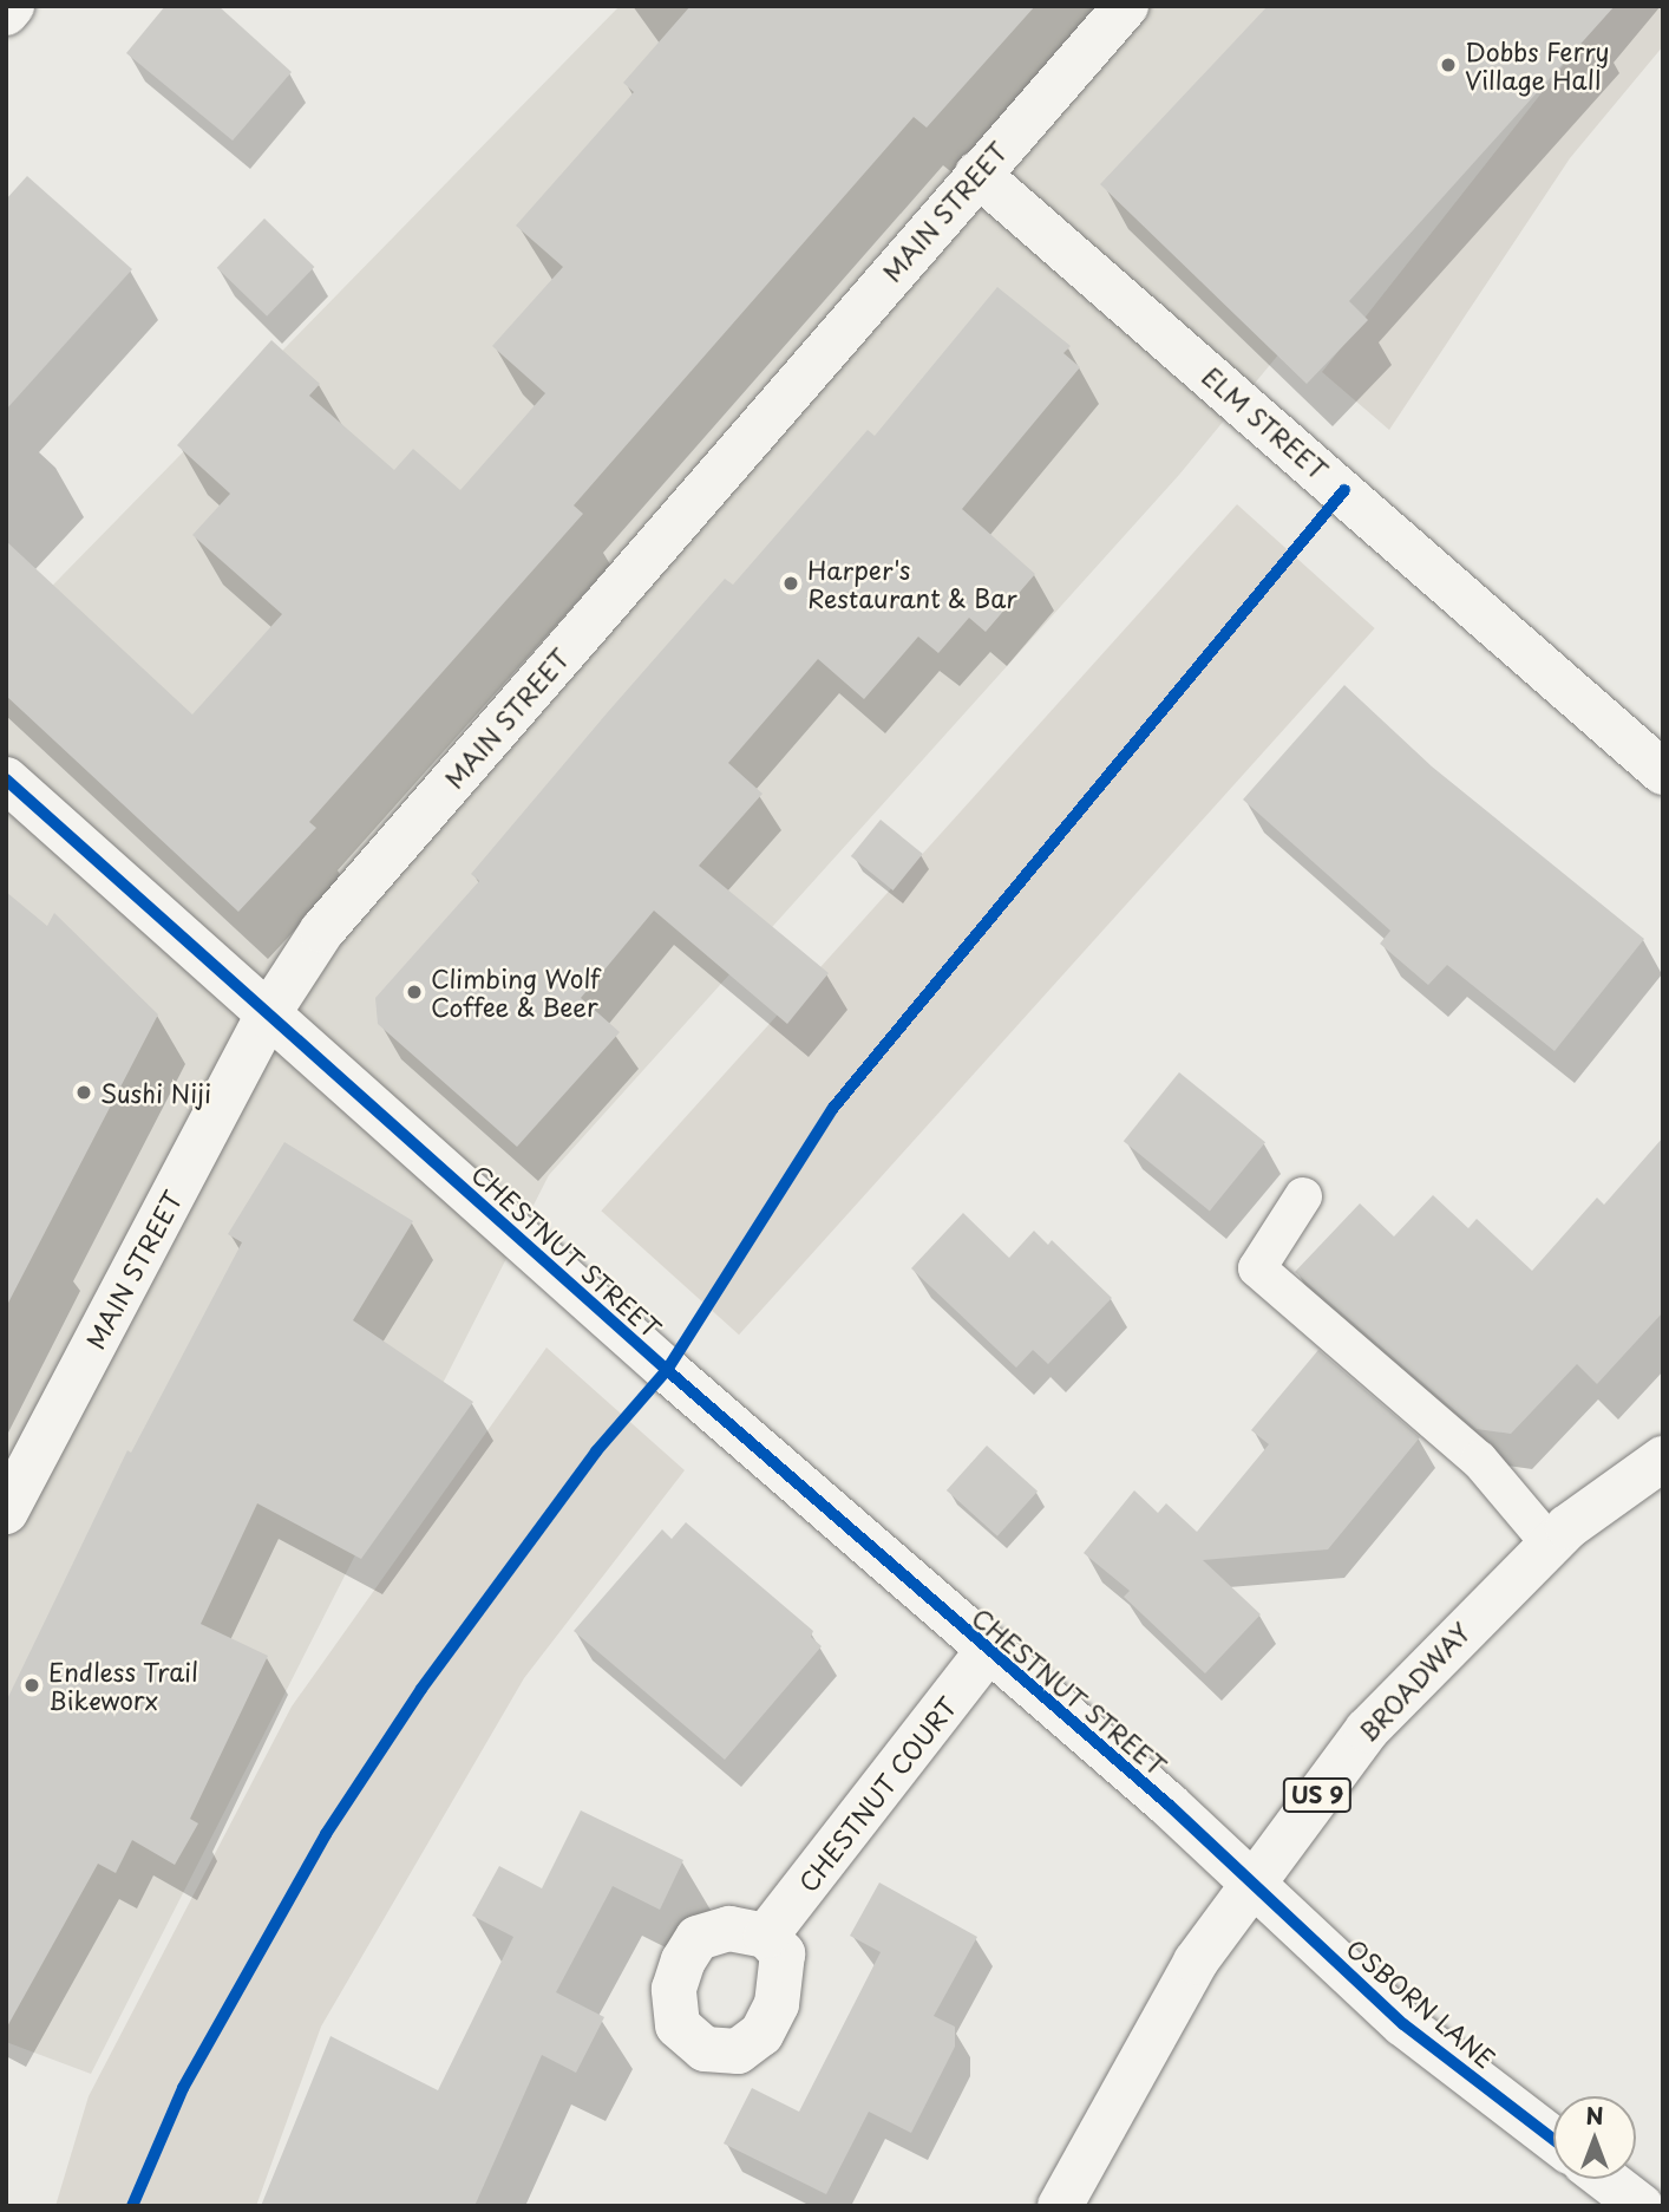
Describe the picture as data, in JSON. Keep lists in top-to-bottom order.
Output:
{
  "streets": {
    "street": [
      "MAIN STREET",
      "ELM STREET",
      "CHESTNUT STREET",
      "BROADWAY",
      "CHESTNUT COURT",
      "US 9",
      "OSBORN LANE"
    ]
  },
  "crossings": [
    ["MAIN STREET", "ELM STREET"],
    ["MAIN STREET", "CHESTNUT STREET"],
    ["CHESTNUT STREET", "BROADWAY"],
    ["CHESTNUT STREET", "CHESTNUT COURT"],
    ["CHESTNUT STREET", "OSBORN LANE"],
    ["BROADWAY", "OSBORN LANE"]
  ],
  "places": [
    "Dobbs Ferry Village Hall",
    "Harper's Restaurant & Bar",
    "Climbing Wolf Coffee & Beer",
    "Sushi Niji",
    "Endless Trail Bikeworx"
  ],
  "north": "top"
}
